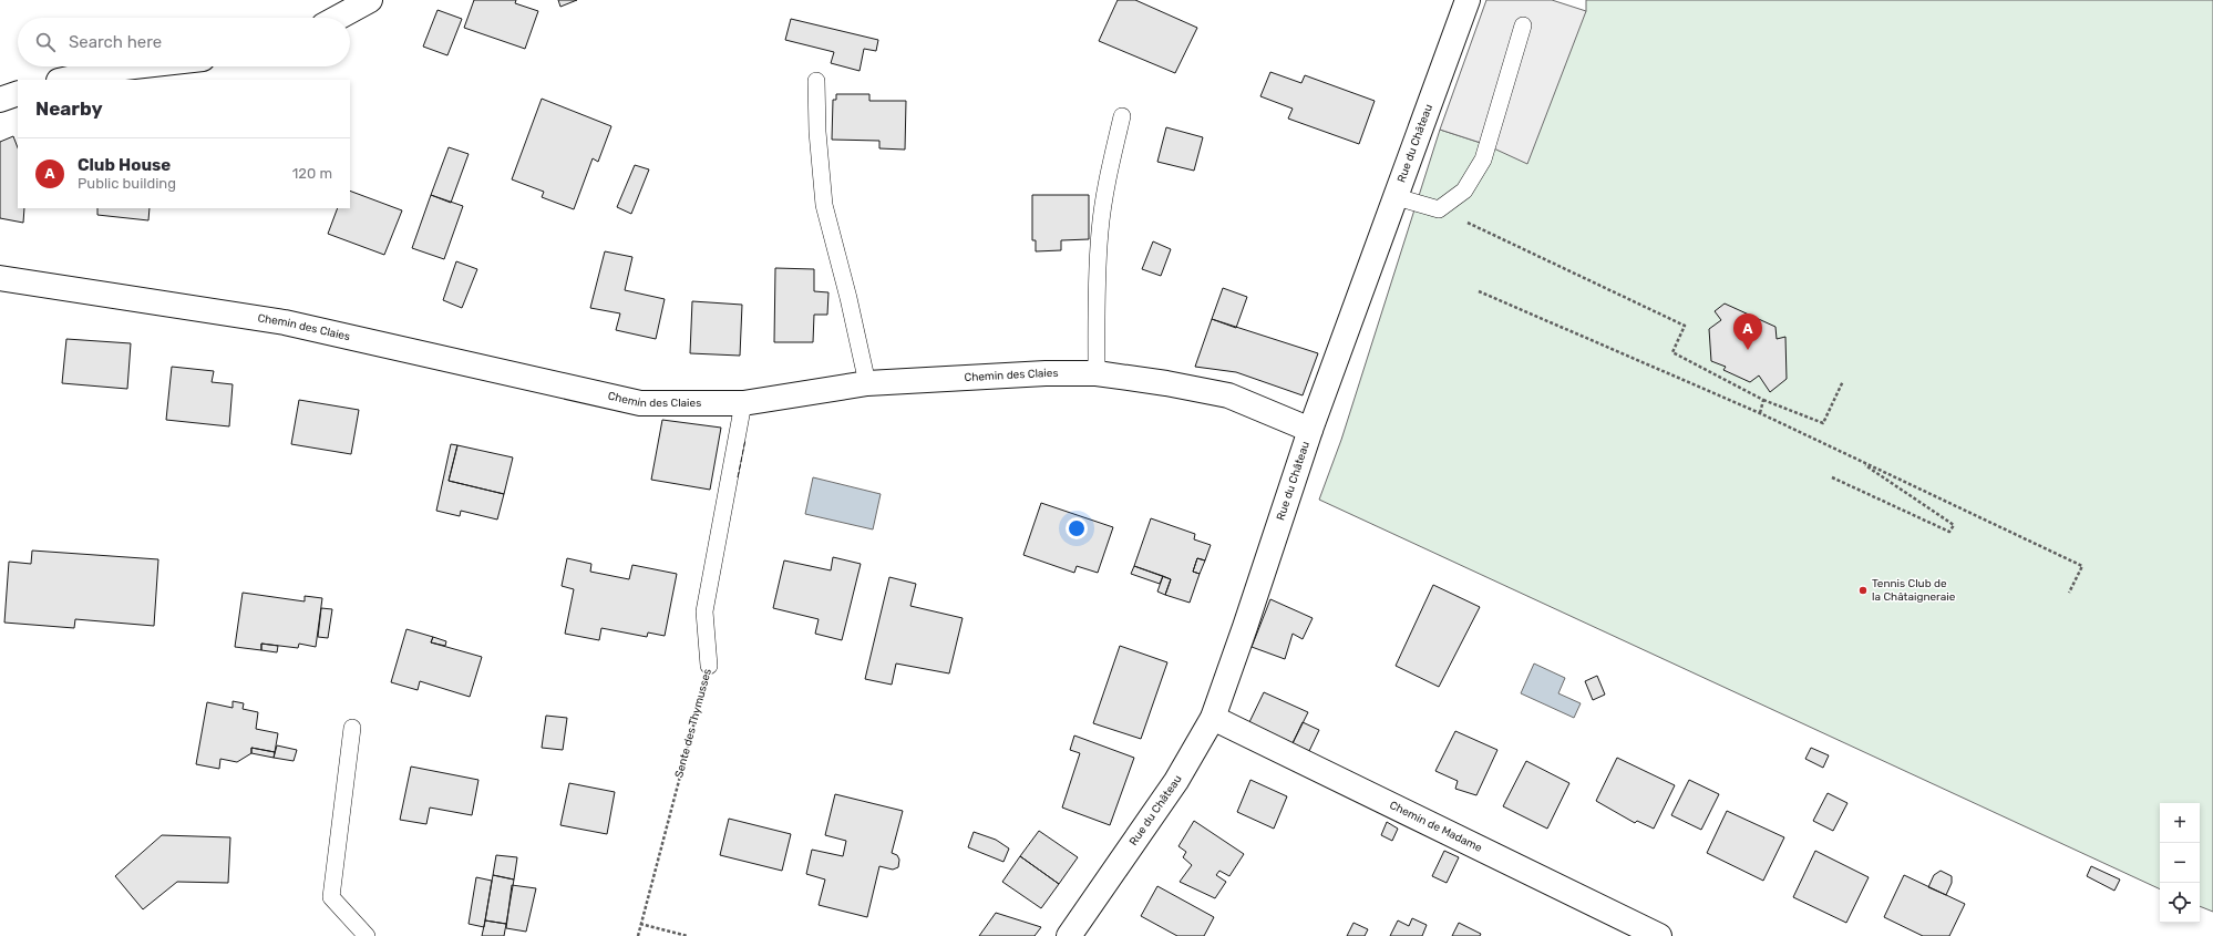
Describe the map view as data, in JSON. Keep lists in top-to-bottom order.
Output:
{
  "streets": {
    "street": ["Rue du Château", "Chemin des Claies", "Chemin de Madame"],
    "lane": ["Sente des Thymusses"]
  },
  "crossings": [
    ["Rue du Château", "Chemin des Claies"],
    ["Rue du Château", "Chemin de Madame"],
    ["Chemin des Claies", "Sente des Thymusses"]
  ],
  "places": ["Tennis Club de la Châtaigneraie"],
  "page": {
    "search": "Search here",
    "heading": "Nearby",
    "list": [
      {
        "mark": "A",
        "name": "Club House",
        "note": "Public building",
        "value": "120 m"
      }
    ],
    "pins": "A",
    "map_buttons": ["+", "−"]
  }
}
